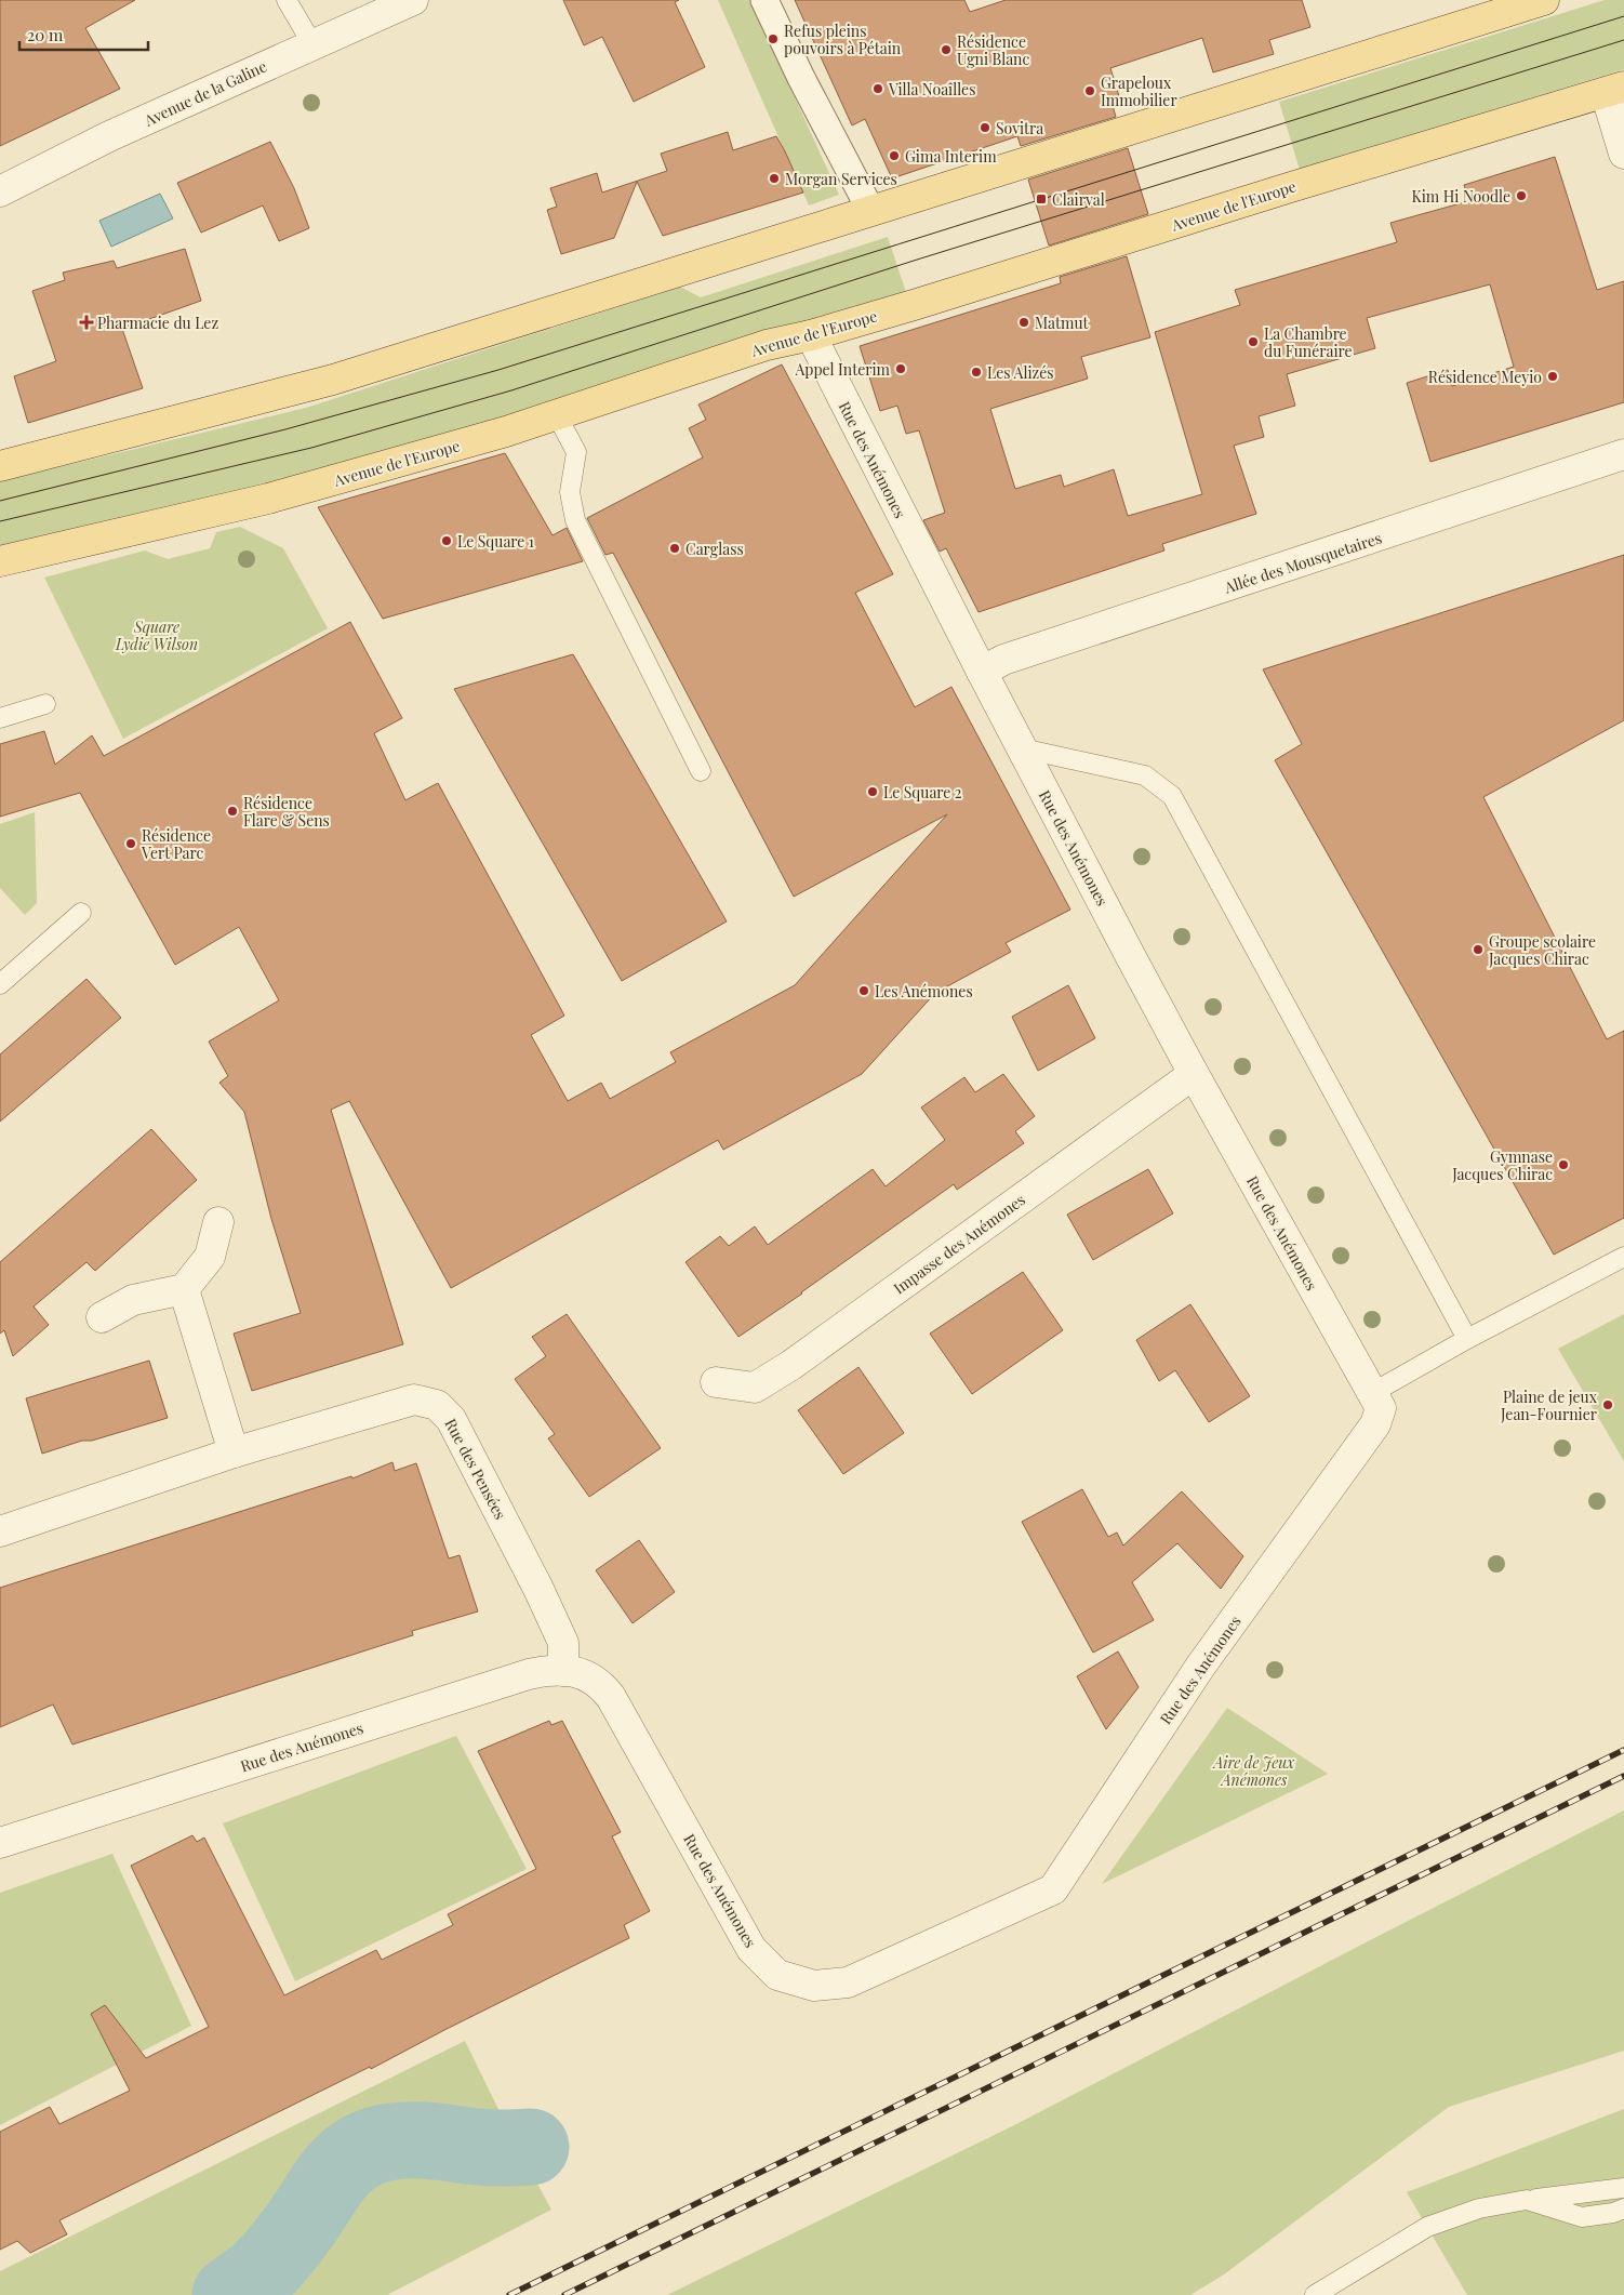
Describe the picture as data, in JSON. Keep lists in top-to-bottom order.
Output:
{
  "streets": {
    "main road": ["Avenue de l'Europe"],
    "street": [
      "Avenue de la Galine",
      "Rue des Anémones",
      "Allée des Mousquetaires",
      "Impasse des Anémones",
      "Rue des Pensées"
    ]
  },
  "crossings": [
    ["Avenue de l'Europe", "Rue des Anémones"],
    ["Rue des Anémones", "Allée des Mousquetaires"],
    ["Rue des Anémones", "Impasse des Anémones"],
    ["Rue des Anémones", "Rue des Pensées"]
  ],
  "parks": ["Square Lydie Wilson", "Aire de Jeux Anémones"],
  "places": {
    "other": [
      "Refus pleins pouvoirs à Pétain",
      "Résidence Ugni Blanc",
      "Villa Noaîlles",
      "Grapeloux Immobilier",
      "Sovitra",
      "Gima Interim",
      "Morgan Services",
      "Kim Hi Noodle",
      "Matmut",
      "La Chambre du Funéraire",
      "Appel Interim",
      "Les Alizés",
      "Résidence Meyio",
      "Le Square 1",
      "Carglass",
      "Le Square 2",
      "Résidence Flare & Sens",
      "Résidence Vert Parc",
      "Groupe scolaire Jacques Chirac",
      "Les Anémones",
      "Gymnase Jacques Chirac",
      "Plaine de jeux Jean-Fournier"
    ],
    "transit": ["Clairval"],
    "health": ["Pharmacie du Lez"]
  },
  "scale_bar": "20 m"
}
